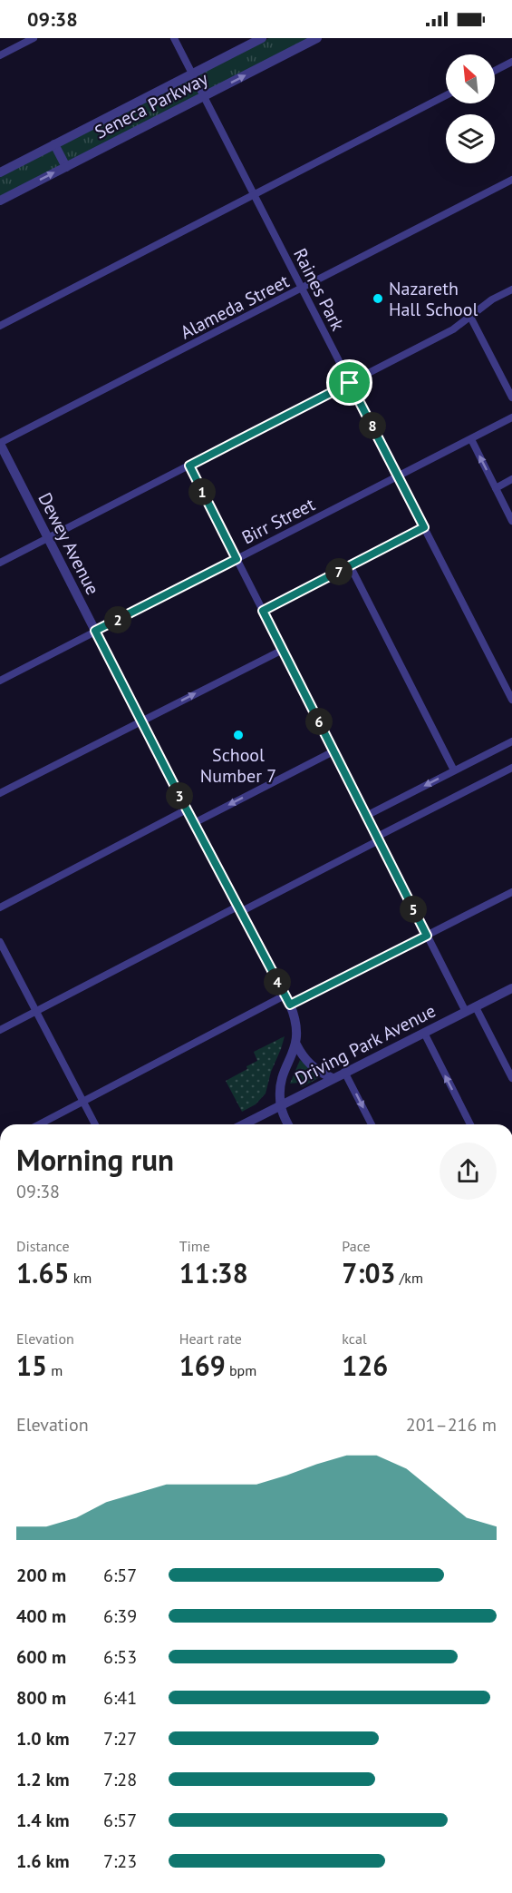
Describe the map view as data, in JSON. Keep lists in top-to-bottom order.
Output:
{
  "streets": {
    "street": [
      "Seneca Parkway",
      "Raines Park",
      "Alameda Street",
      "Birr Street",
      "Dewey Avenue",
      "Driving Park Avenue"
    ]
  },
  "crossings": [
    ["Seneca Parkway", "Raines Park"],
    ["Raines Park", "Alameda Street"],
    ["Raines Park", "Birr Street"],
    ["Alameda Street", "Dewey Avenue"],
    ["Birr Street", "Dewey Avenue"],
    ["Dewey Avenue", "Driving Park Avenue"]
  ],
  "places": ["Nazareth Hall School", "School Number 7"],
  "north": "top left",
  "page": {
    "status": "09:38",
    "pins": [
      "8",
      "1",
      "7",
      "2",
      "6",
      "3",
      "5",
      "4"
    ],
    "heading": ["Morning run", "09:38"],
    "stats": [
      ["Distance", "1.65 km"],
      ["Time", "11:38"],
      ["Pace", "7:03 /km"],
      ["Elevation", "15 m"],
      ["Heart rate", "169 bpm"],
      ["kcal", "126"]
    ],
    "chart": ["Elevation", "201–216 m"],
    "list": [
      {
        "name": "200 m",
        "note": "6:57"
      },
      {
        "name": "400 m",
        "note": "6:39"
      },
      {
        "name": "600 m",
        "note": "6:53"
      },
      {
        "name": "800 m",
        "note": "6:41"
      },
      {
        "name": "1.0 km",
        "note": "7:27"
      },
      {
        "name": "1.2 km",
        "note": "7:28"
      },
      {
        "name": "1.4 km",
        "note": "6:57"
      },
      {
        "name": "1.6 km",
        "note": "7:23"
      }
    ]
  }
}
